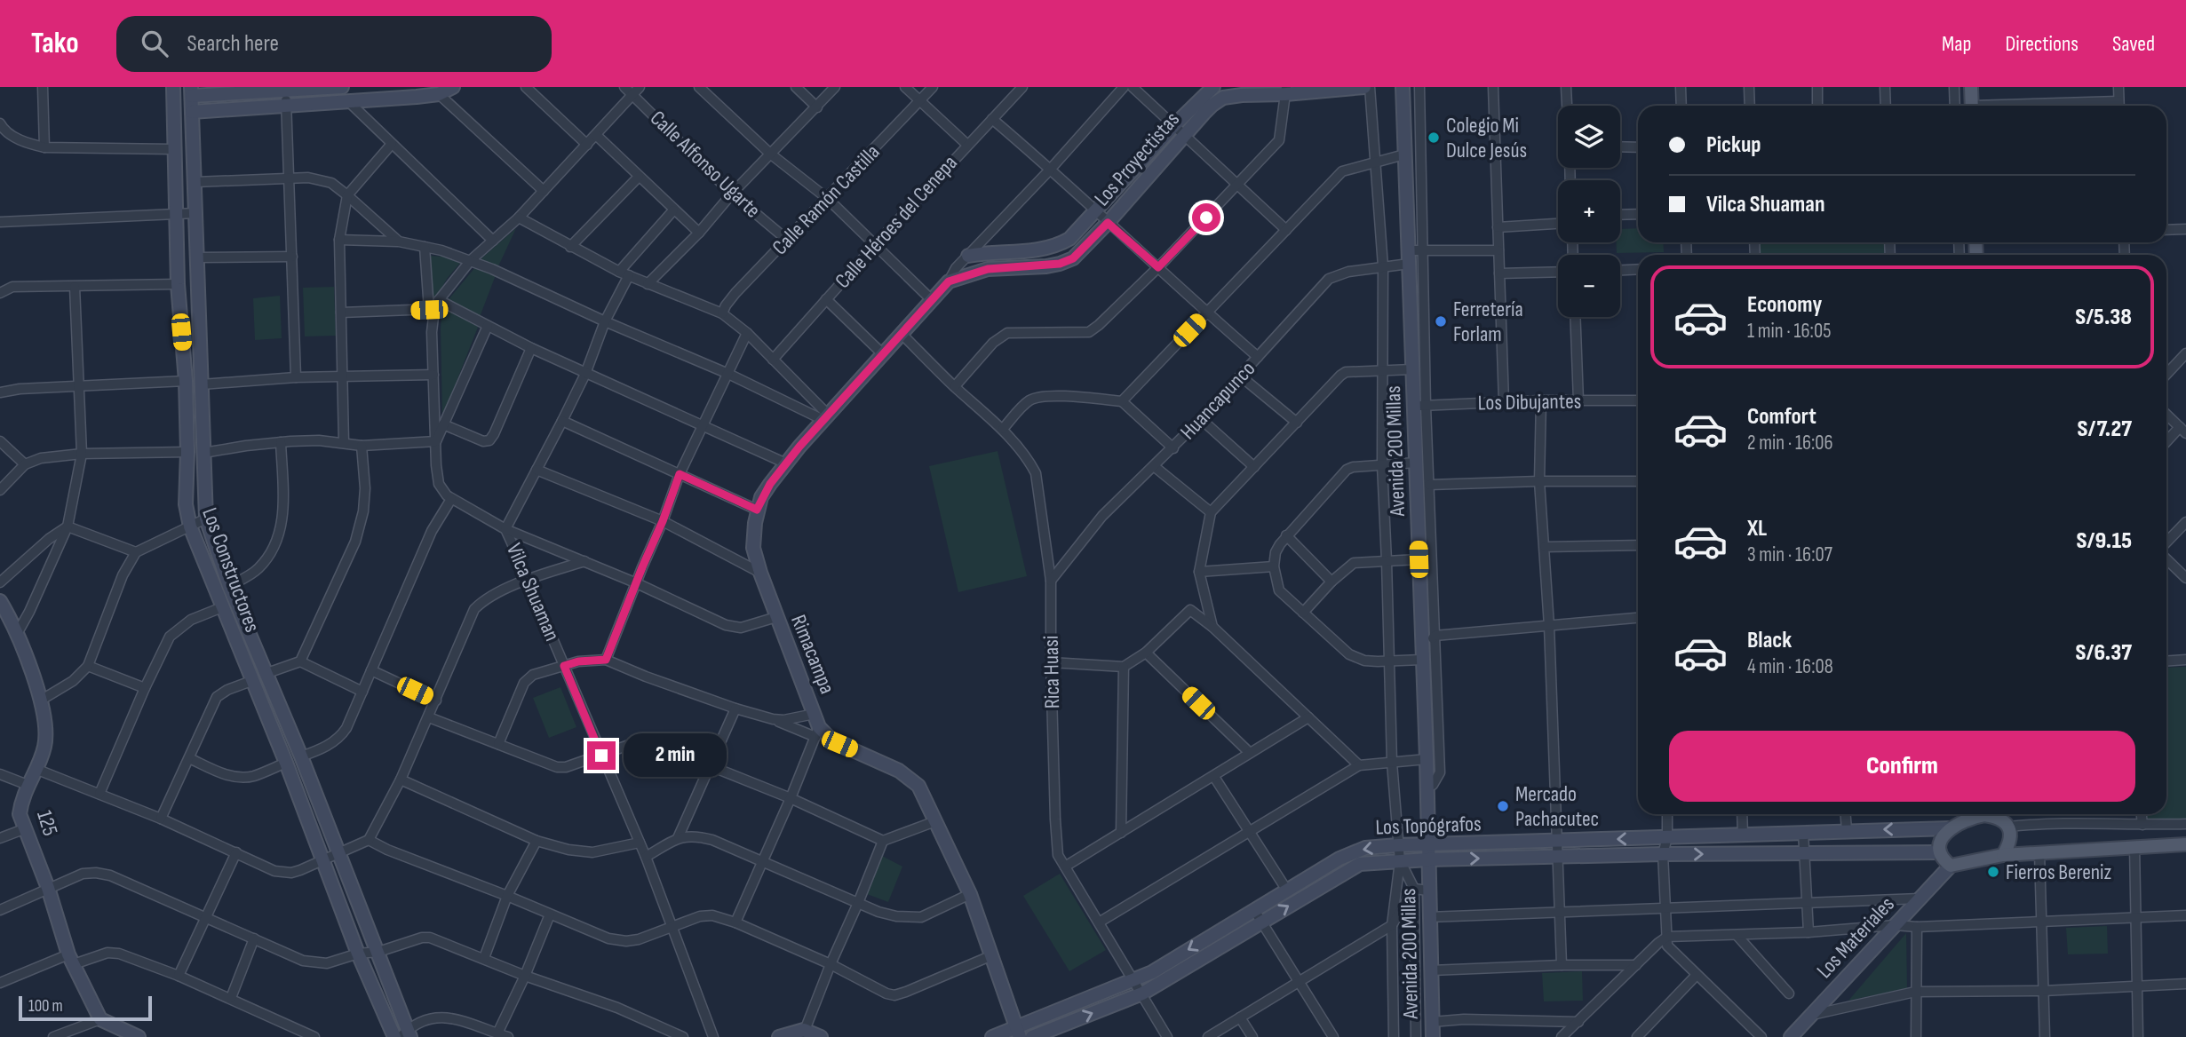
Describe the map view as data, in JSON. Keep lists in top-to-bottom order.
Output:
{
  "streets": {
    "main road": [
      "Los Proyectistas",
      "Avenida 200 Millas",
      "Los Constructores",
      "Rimacampa",
      "125",
      "Los Topógrafos",
      "Los Materiales"
    ],
    "street": [
      "Calle Alfonso Ugarte",
      "Calle Ramón Castilla",
      "Calle Héroes del Cenepa",
      "Huancapunco",
      "Los Dibujantes",
      "Vilca Shuaman",
      "Rica Huasi"
    ]
  },
  "crossings": [
    ["Los Proyectistas", "Rimacampa"],
    ["Calle Alfonso Ugarte", "Calle Ramón Castilla"],
    ["Huancapunco", "Avenida 200 Millas"],
    ["Huancapunco", "Rica Huasi"],
    ["Los Dibujantes", "Avenida 200 Millas"],
    ["Avenida 200 Millas", "Los Topógrafos"],
    ["Rimacampa", "Rica Huasi"],
    ["Rimacampa", "Los Topógrafos"],
    ["Rica Huasi", "Los Topógrafos"]
  ],
  "places": [
    "Colegio Mi Dulce Jesús",
    "Ferretería Forlam",
    "Mercado Pachacutec",
    "Fierros Bereniz"
  ],
  "scale_bar": "100 m",
  "page": {
    "header": "Tako",
    "search": "Search here",
    "nav": ["Map", "Directions", "Saved"],
    "map_buttons": ["+", "−"],
    "banner": ["Pickup", "Vilca Shuaman"],
    "list": [
      {
        "name": "Economy",
        "note": "1 min · 16:05",
        "value": "S/5.38"
      },
      {
        "name": "Comfort",
        "note": "2 min · 16:06",
        "value": "S/7.27"
      },
      {
        "name": "XL",
        "note": "3 min · 16:07",
        "value": "S/9.15"
      },
      {
        "name": "Black",
        "note": "4 min · 16:08",
        "value": "S/6.37"
      }
    ],
    "buttons": "Confirm",
    "bubble": "2 min",
    "scale": "100 m"
  }
}
